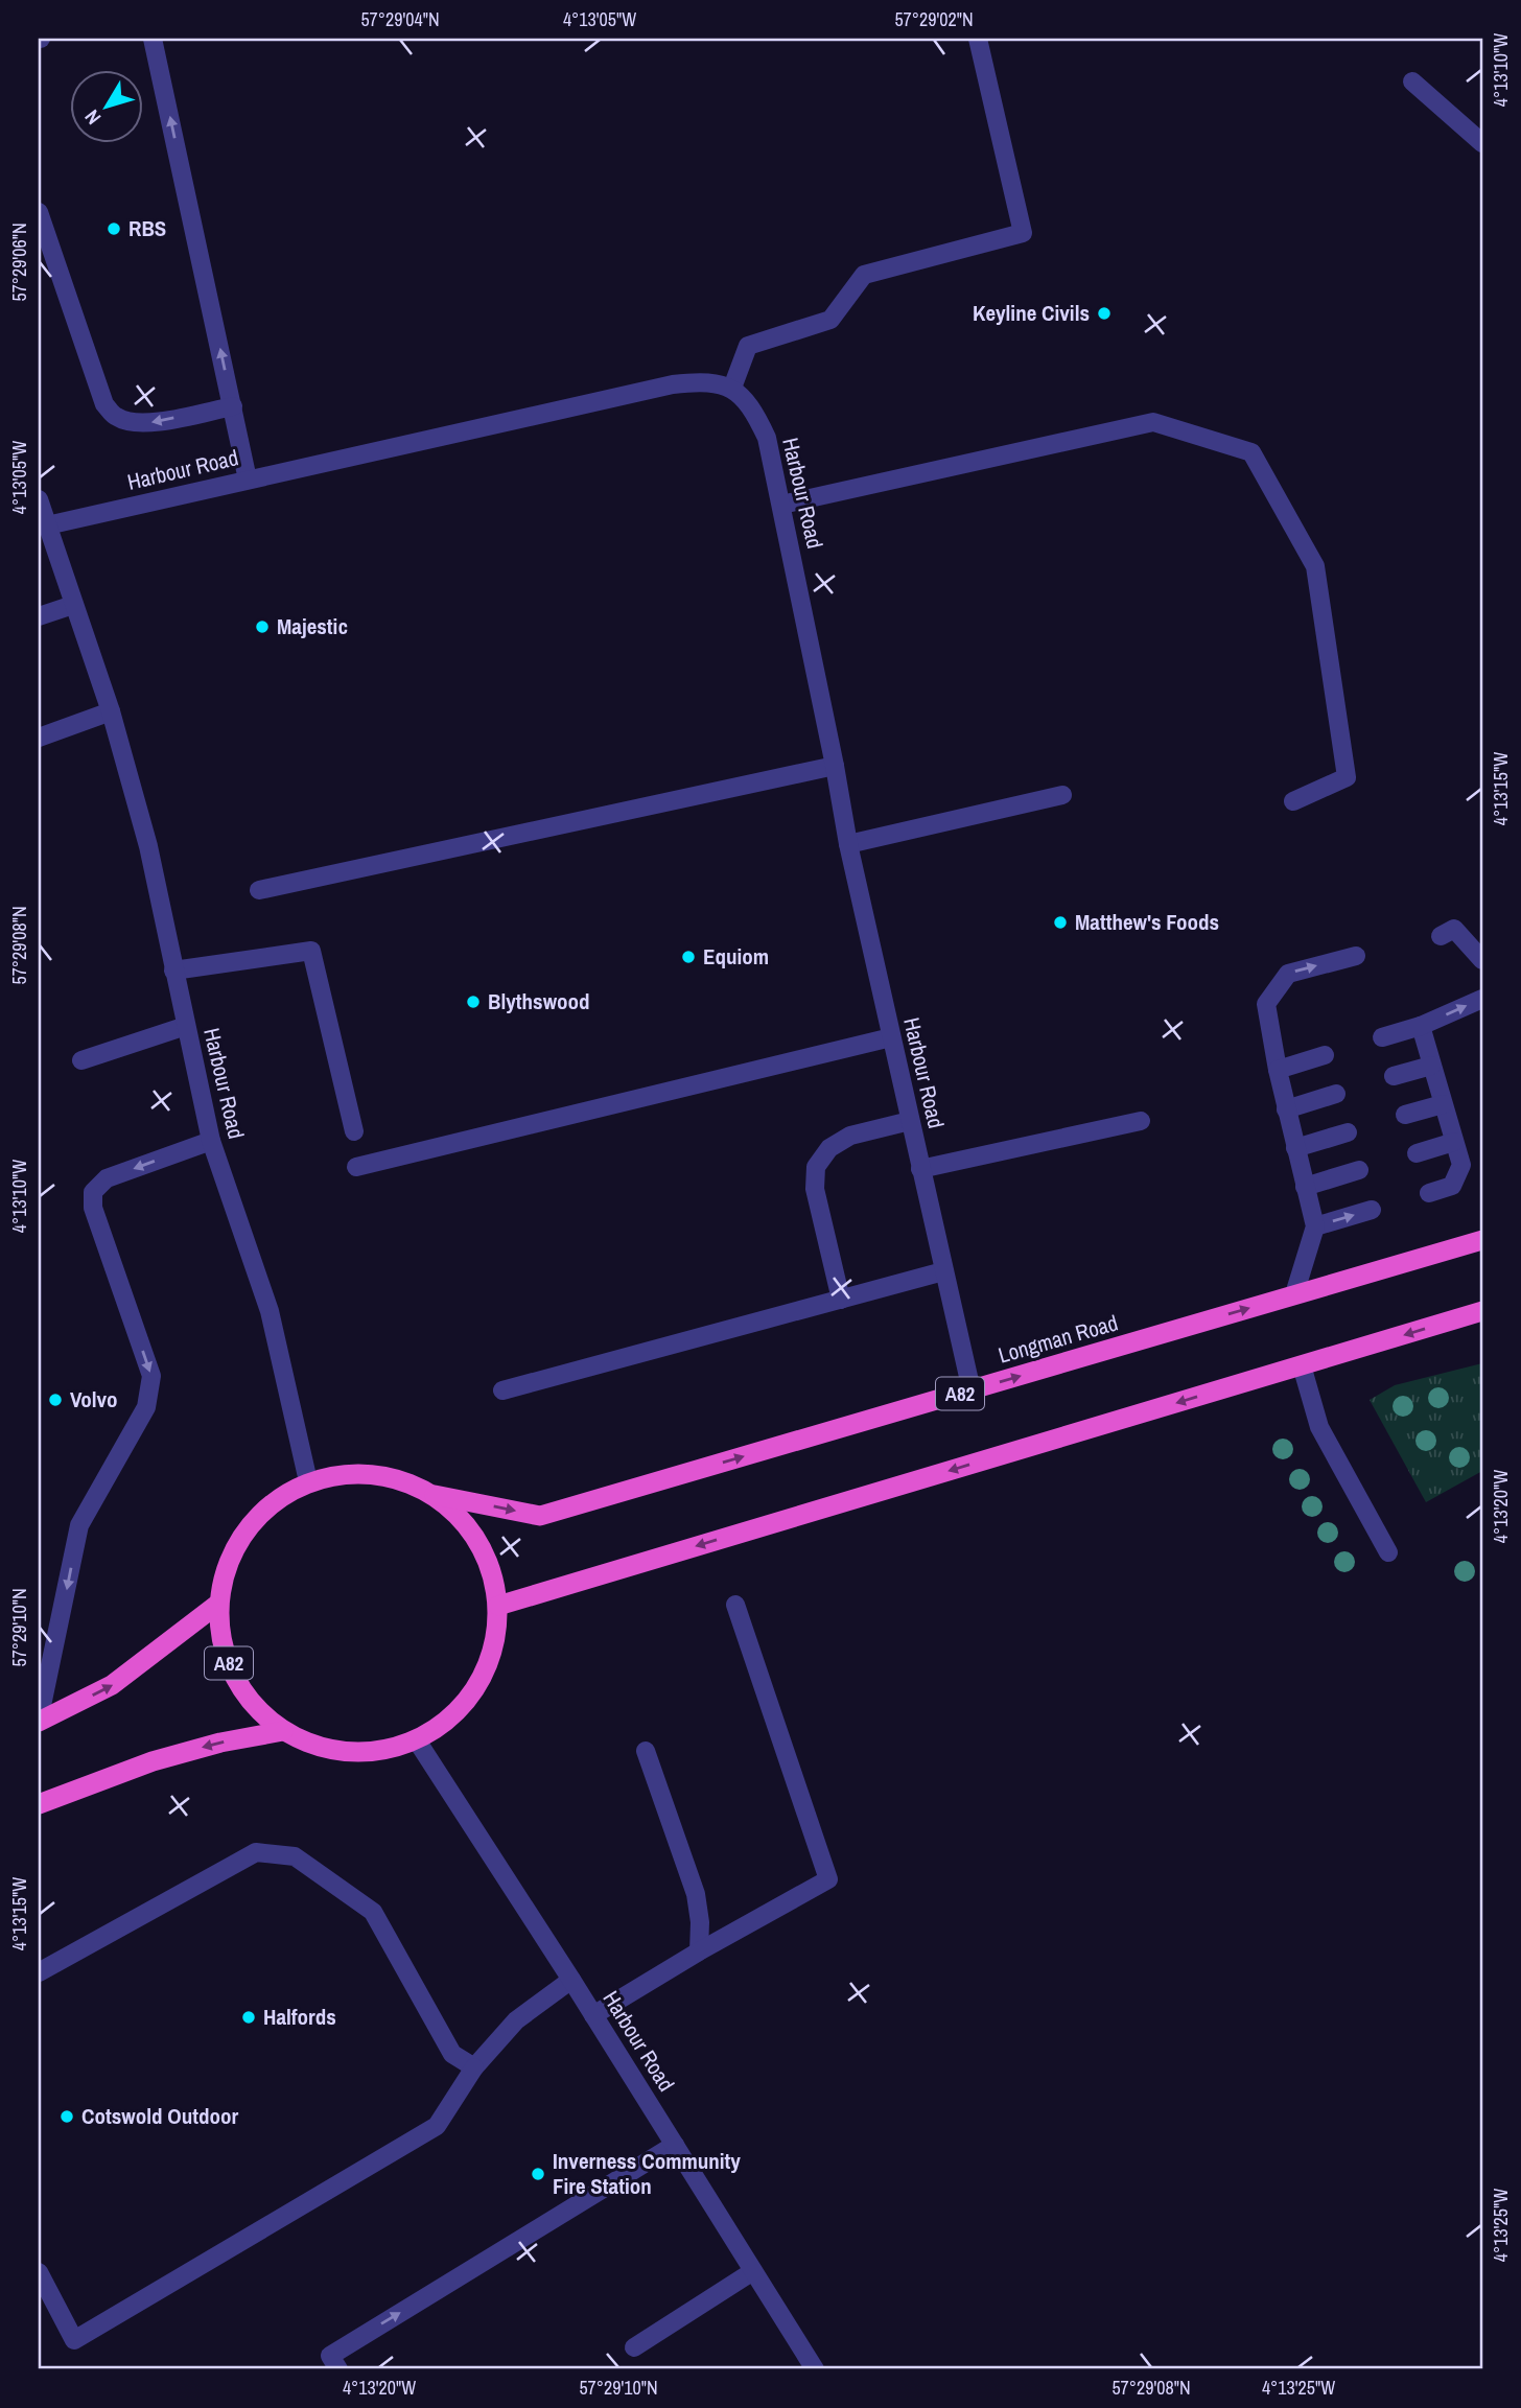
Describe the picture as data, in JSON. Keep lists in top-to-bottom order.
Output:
{
  "streets": {
    "highway": ["Longman Road", "A82"],
    "street": ["Harbour Road"]
  },
  "crossings": [
    ["Harbour Road", "Longman Road"],
    ["Harbour Road", "A82"],
    ["Longman Road", "A82"]
  ],
  "places": [
    "RBS",
    "Keyline Civils",
    "Majestic",
    "Matthew's Foods",
    "Equiom",
    "Blythswood",
    "Volvo",
    "Halfords",
    "Cotswold Outdoor",
    "Inverness Community Fire Station"
  ],
  "north": "bottom left",
  "coordinates": [
    "57°29'04\"N",
    "4°13'05\"W",
    "57°29'02\"N",
    "4°13'10\"W",
    "57°29'06\"N",
    "4°13'15\"W",
    "57°29'08\"N",
    "4°13'20\"W",
    "57°29'10\"N",
    "4°13'25\"W"
  ]
}
